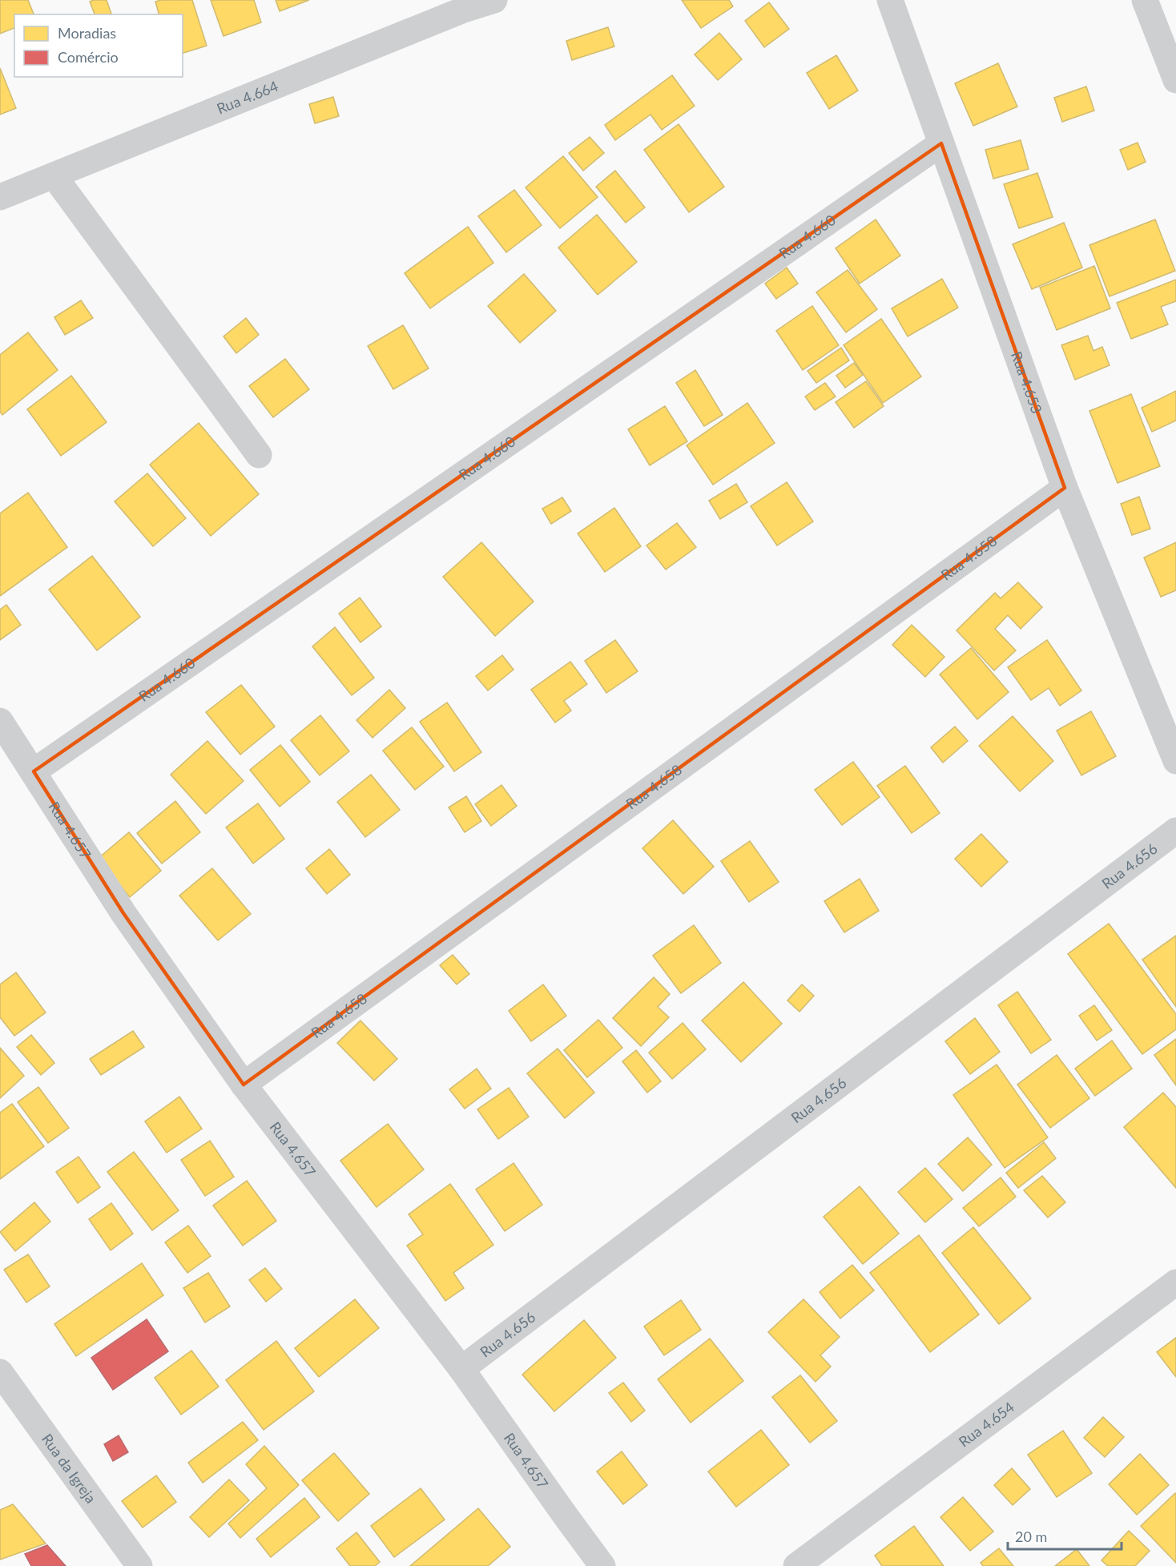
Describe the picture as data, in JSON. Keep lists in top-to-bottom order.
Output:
{
  "streets": {
    "street": [
      "Rua 4.664",
      "Rua 4.660",
      "Rua 4.653",
      "Rua 4.658",
      "Rua 4.657",
      "Rua 4.656",
      "Rua 4.654",
      "Rua da Igreja"
    ]
  },
  "crossings": [
    ["Rua 4.660", "Rua 4.653"],
    ["Rua 4.660", "Rua 4.657"],
    ["Rua 4.653", "Rua 4.658"],
    ["Rua 4.658", "Rua 4.657"],
    ["Rua 4.657", "Rua 4.656"]
  ],
  "legend": ["Moradias", "Comércio"],
  "scale_bar": "20 m"
}
